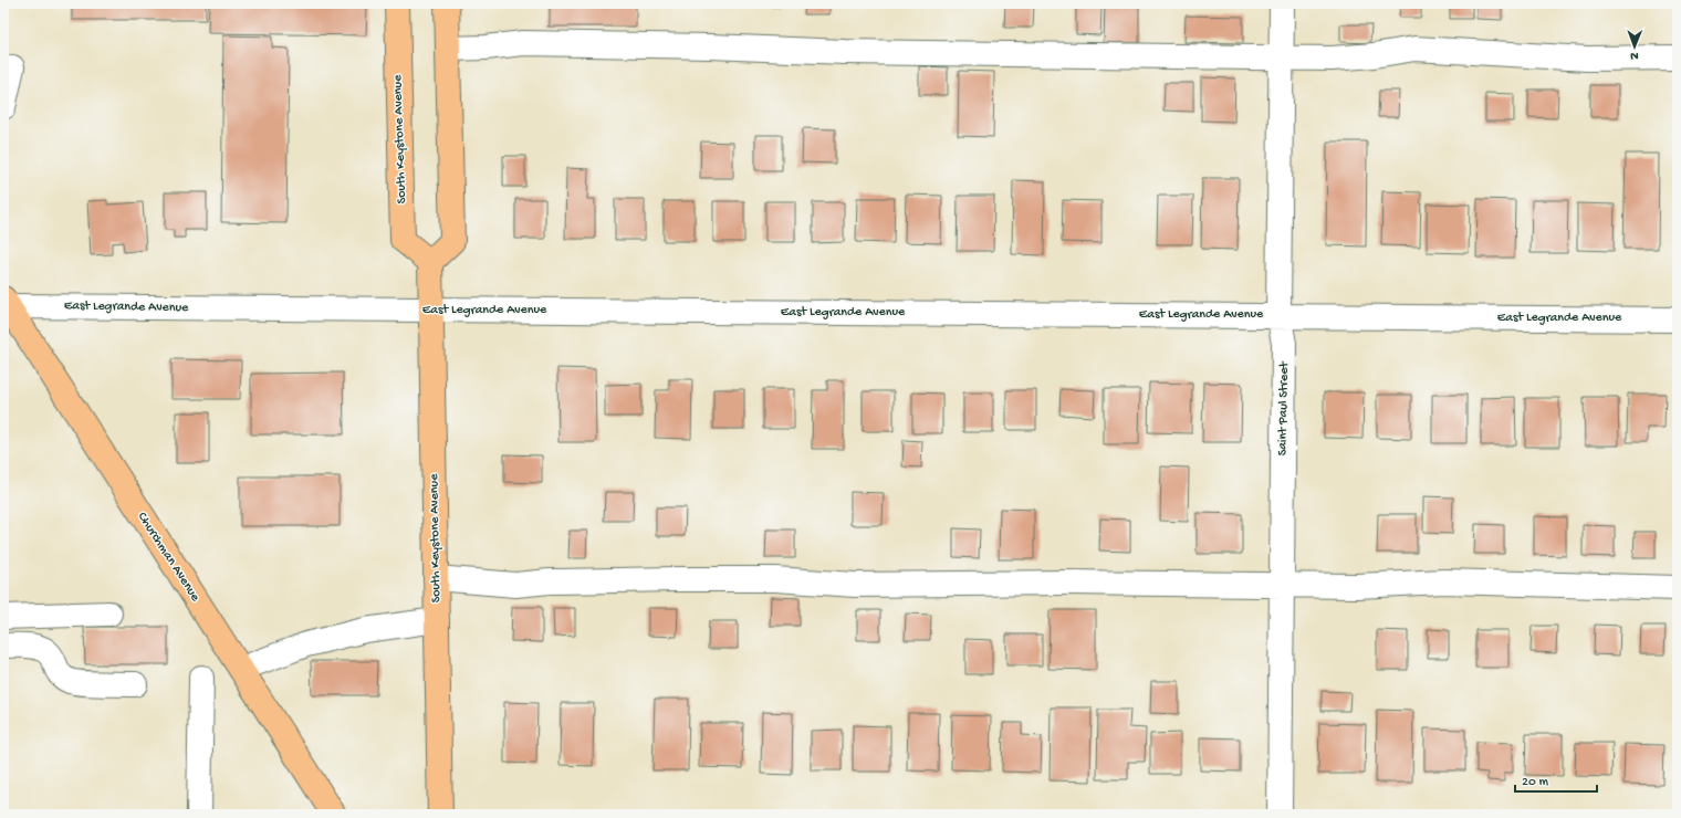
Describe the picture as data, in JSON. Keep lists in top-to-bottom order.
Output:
{
  "streets": {
    "main road": ["South Keystone Avenue", "Churchman Avenue"],
    "street": ["East Legrande Avenue", "Saint Paul Street"]
  },
  "crossings": [
    ["South Keystone Avenue", "East Legrande Avenue"],
    ["East Legrande Avenue", "Saint Paul Street"],
    ["East Legrande Avenue", "Churchman Avenue"]
  ],
  "scale_bar": "20 m",
  "north": "bottom"
}
